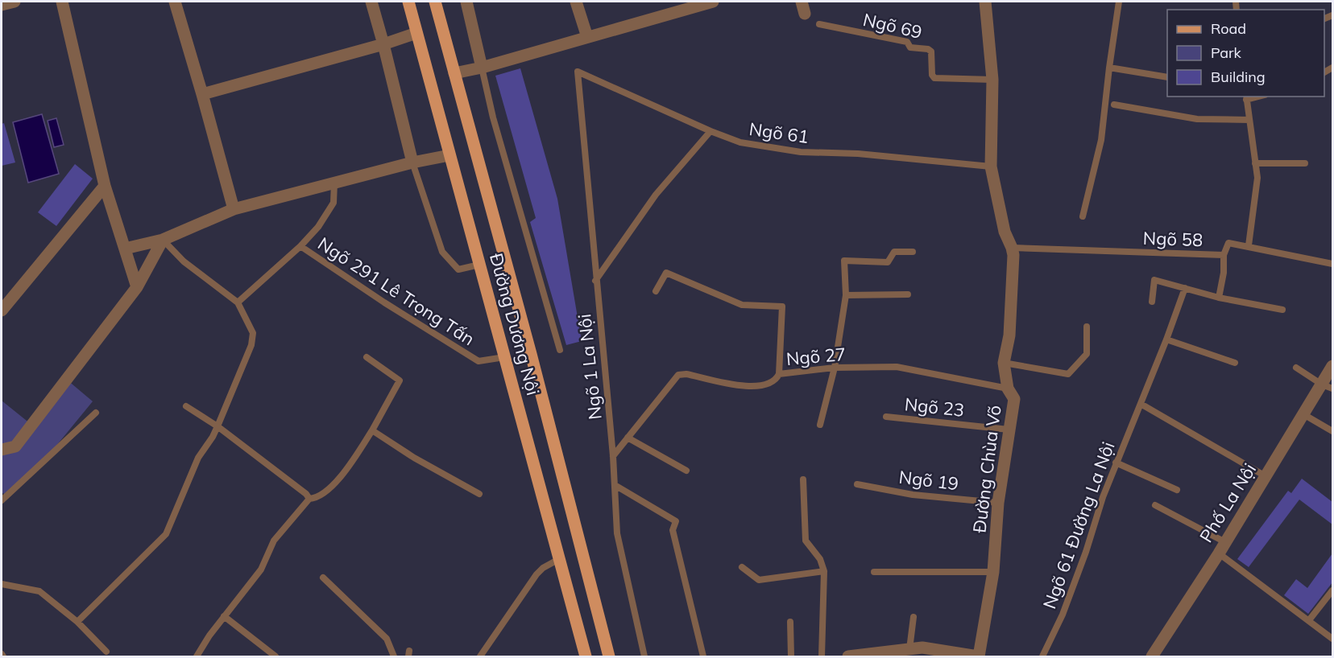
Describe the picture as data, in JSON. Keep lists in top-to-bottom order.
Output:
{
  "streets": {
    "main road": ["Đường Dương Nội"],
    "street": ["Đường Chùa Võ", "Phố La Nội"],
    "lane": [
      "Ngõ 69",
      "Ngõ 61",
      "Ngõ 58",
      "Ngõ 291 Lê Trọng Tấn",
      "Ngõ 27",
      "Ngõ 1 La Nội",
      "Ngõ 23",
      "Ngõ 19",
      "Ngõ 61 Đường La Nội"
    ]
  },
  "crossings": [
    ["Ngõ 69", "Đường Chùa Võ"],
    ["Ngõ 61", "Ngõ 1 La Nội"],
    ["Ngõ 61", "Đường Chùa Võ"],
    ["Ngõ 58", "Đường Chùa Võ"],
    ["Ngõ 291 Lê Trọng Tấn", "Đường Dương Nội"],
    ["Ngõ 27", "Đường Chùa Võ"],
    ["Ngõ 23", "Đường Chùa Võ"],
    ["Đường Chùa Võ", "Ngõ 19"]
  ],
  "legend": ["Road", "Park", "Building"]
}
